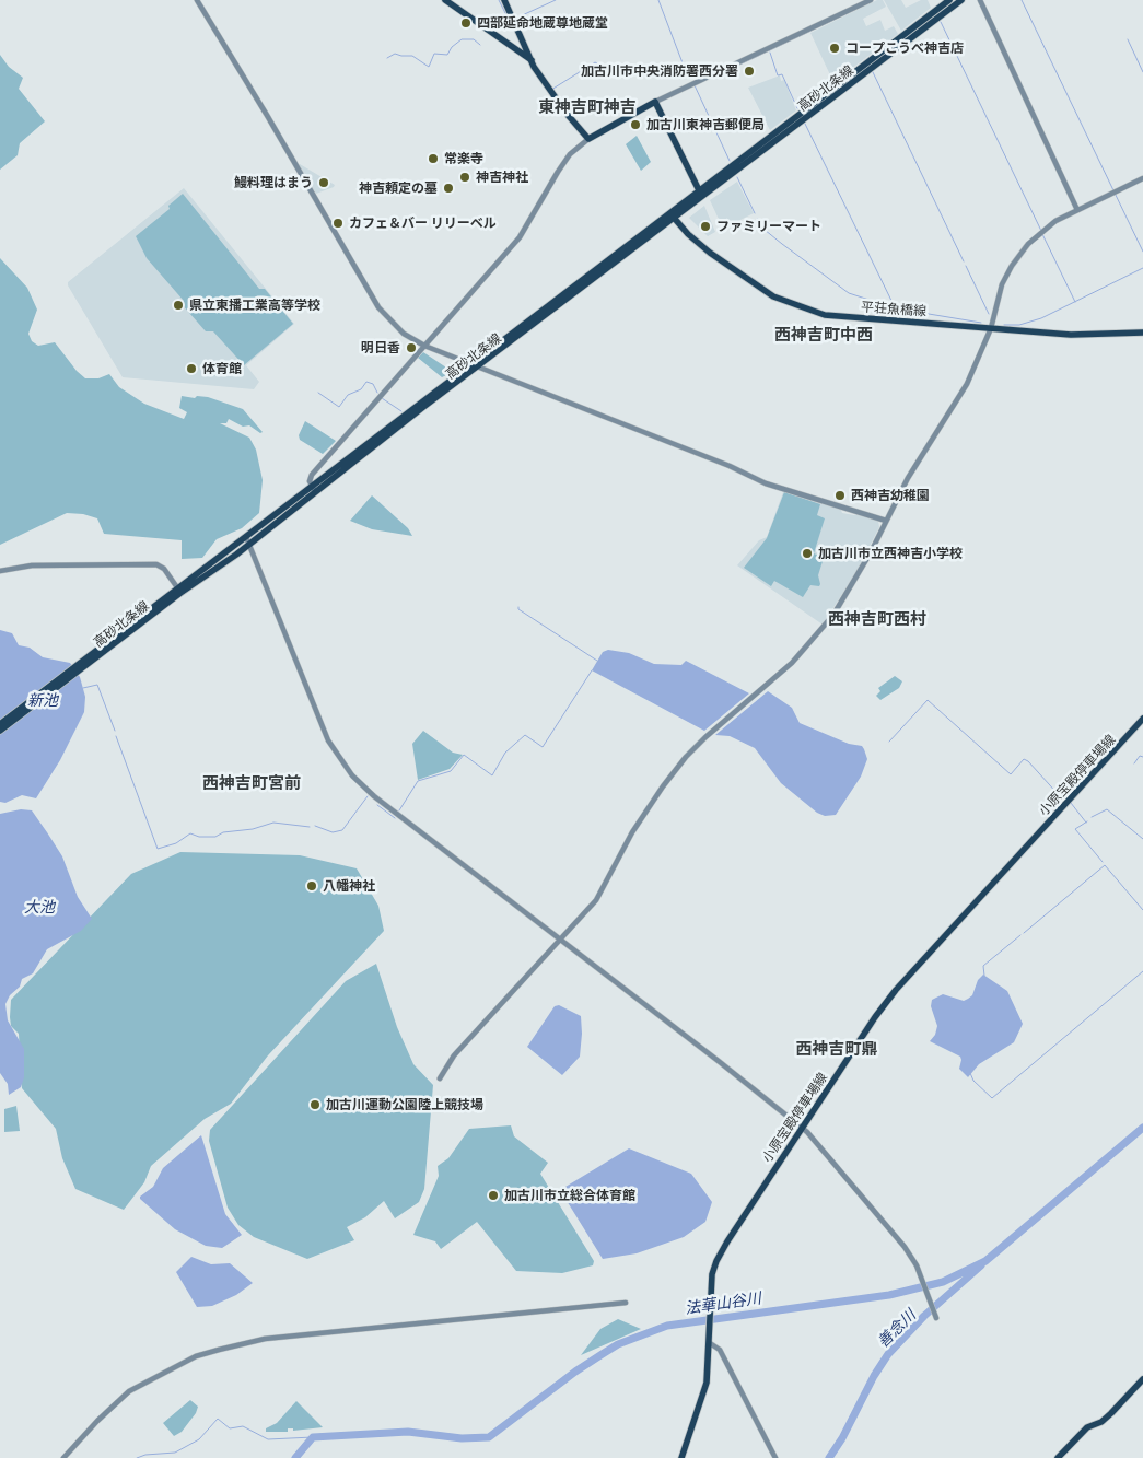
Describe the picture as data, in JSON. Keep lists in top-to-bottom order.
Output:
{
  "streets": {
    "main road": ["高砂北条線", "平荘魚橋線", "小原宝殿停車場線"]
  },
  "crossings": [
    ["高砂北条線", "平荘魚橋線"]
  ],
  "districts": [
    "東神吉町神吉",
    "西神吉町中西",
    "西神吉町西村",
    "西神吉町宮前",
    "西神吉町鼎"
  ],
  "water": [
    "新池",
    "大池",
    "法華山谷川",
    "善念川"
  ],
  "places": [
    "四部延命地蔵尊地蔵堂",
    "コープこうべ神吉店",
    "加古川市中央消防署西分署",
    "加古川東神吉郵便局",
    "常楽寺",
    "神吉神社",
    "鰻料理はまう",
    "神吉頼定の墓",
    "カフェ＆バー リリーベル",
    "ファミリーマート",
    "県立東播工業高等学校",
    "明日香",
    "体育館",
    "西神吉幼稚園",
    "加古川市立西神吉小学校",
    "八幡神社",
    "加古川運動公園陸上競技場",
    "加古川市立総合体育館"
  ]
}
